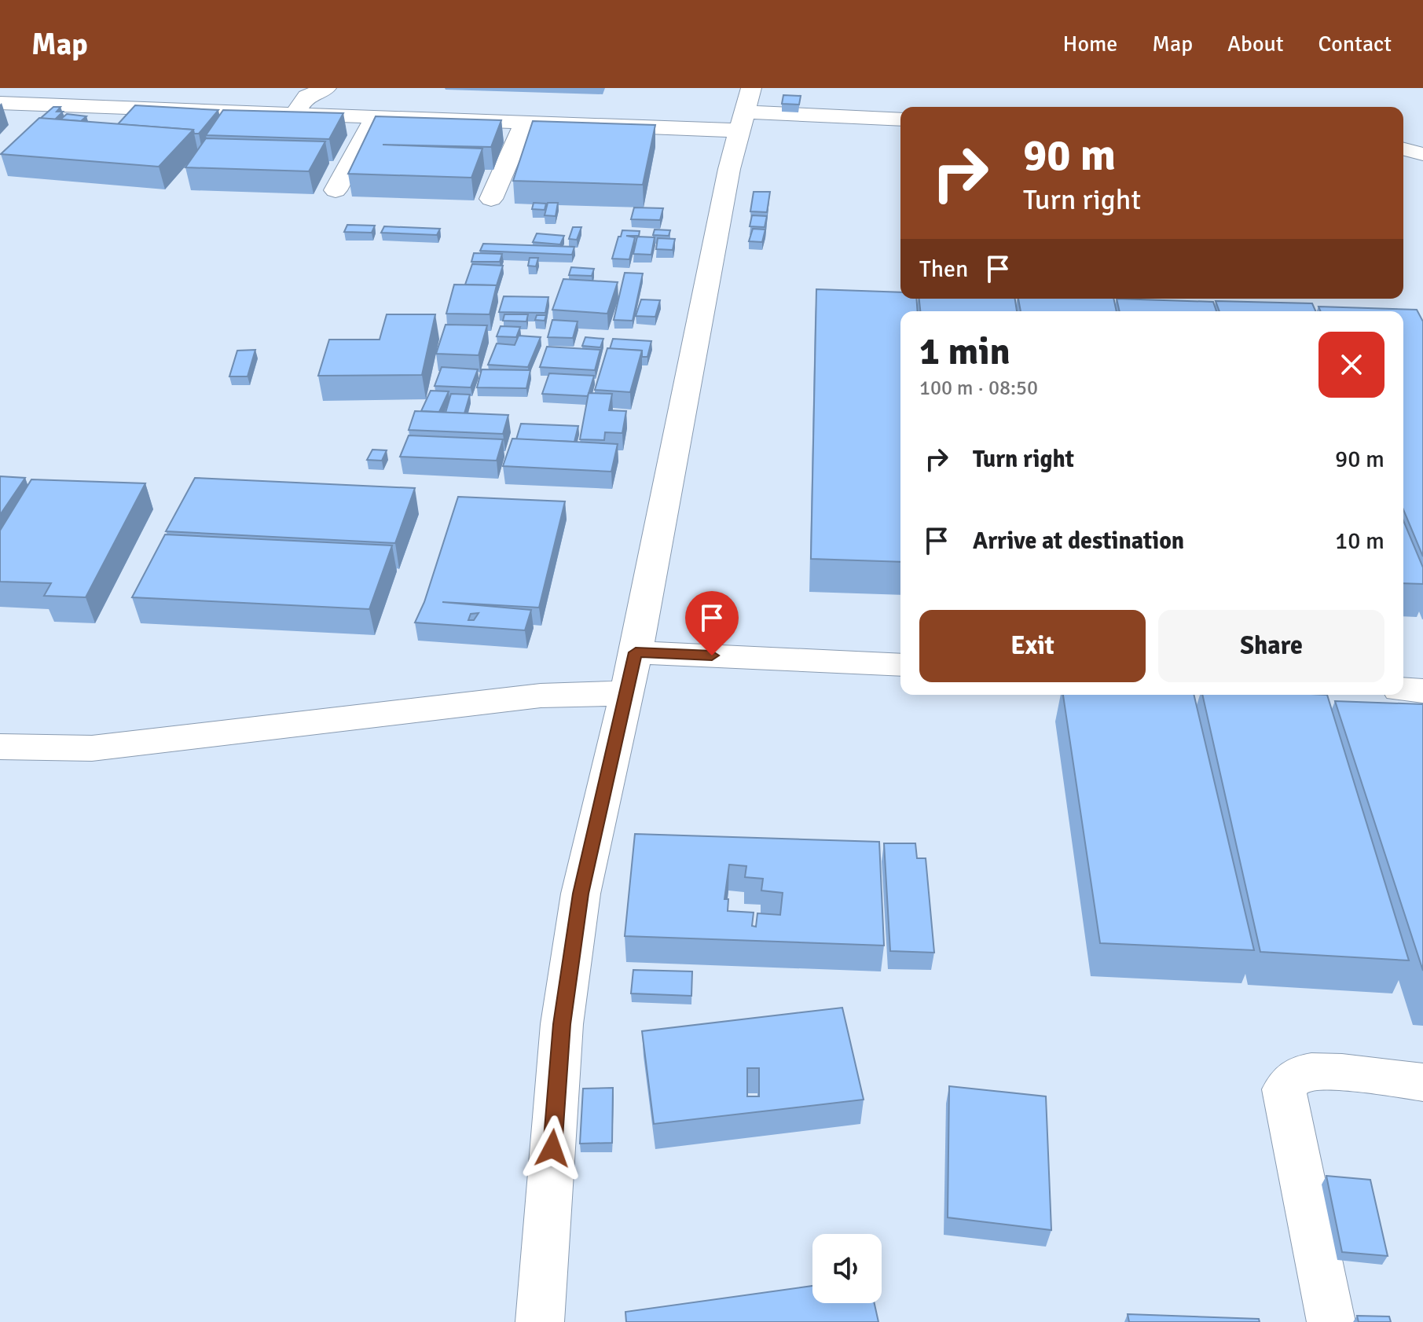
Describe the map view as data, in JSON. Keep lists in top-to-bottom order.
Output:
{
  "page": {
    "header": "Map",
    "nav": [
      "Home",
      "Map",
      "About",
      "Contact"
    ],
    "turn": ["90 m", "Turn right"],
    "then": "Then",
    "heading": ["1 min", "100 m · 08:50"],
    "list": [
      {
        "name": "Turn right",
        "value": "90 m"
      },
      {
        "name": "Arrive at destination",
        "value": "10 m"
      }
    ],
    "buttons": ["Exit", "Share"]
  }
}
